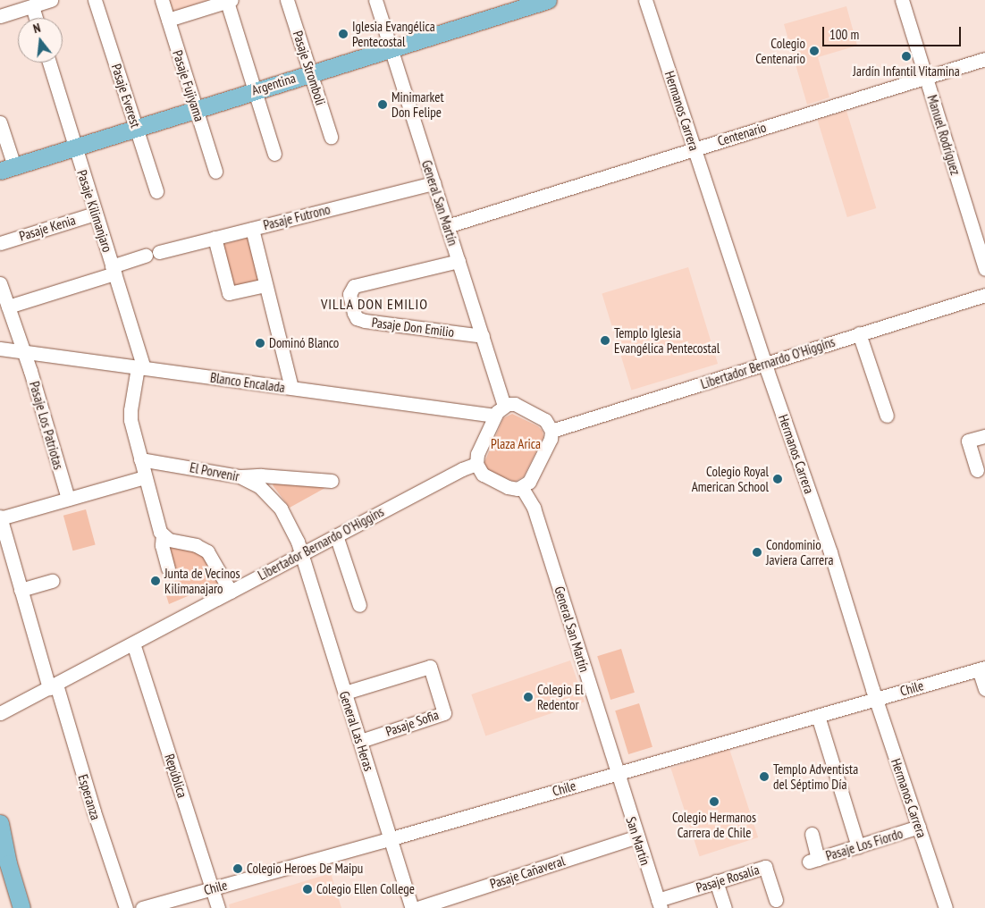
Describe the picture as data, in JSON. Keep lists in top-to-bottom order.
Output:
{
  "streets": {
    "main road": ["Argentina"],
    "street": [
      "Pasaje Stromboli",
      "Pasaje Fujiyama",
      "Pasaje Everest",
      "Hermanos Carrera",
      "Centenario",
      "Manuel Rodríguez",
      "General San Martín",
      "Pasaje Kilimanjaro",
      "Pasaje Futrono",
      "Pasaje Kenia",
      "Pasaje Don Emilio",
      "Libertador Bernardo O'Higgins",
      "Blanco Encalada",
      "Pasaje Los Patriotas",
      "El Porvenir",
      "Chile",
      "Pasaje Sofia",
      "General Las Heras",
      "República",
      "Esperanza",
      "San Martín",
      "Pasaje Los Fiordo",
      "Pasaje Cañaveral",
      "Pasaje Rosalía"
    ]
  },
  "crossings": [
    ["Pasaje Stromboli", "Argentina"],
    ["Argentina", "Pasaje Fujiyama"],
    ["Argentina", "Pasaje Everest"],
    ["Argentina", "General San Martín"],
    ["Argentina", "Pasaje Kilimanjaro"],
    ["Hermanos Carrera", "Centenario"],
    ["Hermanos Carrera", "Libertador Bernardo O'Higgins"],
    ["Hermanos Carrera", "Chile"],
    ["Hermanos Carrera", "Pasaje Los Fiordo"],
    ["Centenario", "Manuel Rodríguez"],
    ["Centenario", "General San Martín"],
    ["General San Martín", "Pasaje Futrono"],
    ["General San Martín", "Pasaje Don Emilio"],
    ["General San Martín", "Libertador Bernardo O'Higgins"],
    ["General San Martín", "Blanco Encalada"],
    ["General San Martín", "Chile"],
    ["General San Martín", "San Martín"],
    ["Pasaje Kilimanjaro", "Pasaje Kenia"],
    ["Pasaje Kilimanjaro", "Blanco Encalada"],
    ["Pasaje Kilimanjaro", "El Porvenir"],
    ["Libertador Bernardo O'Higgins", "Blanco Encalada"],
    ["Libertador Bernardo O'Higgins", "El Porvenir"],
    ["Libertador Bernardo O'Higgins", "General Las Heras"],
    ["Libertador Bernardo O'Higgins", "República"],
    ["Libertador Bernardo O'Higgins", "Esperanza"],
    ["Blanco Encalada", "Pasaje Los Patriotas"],
    ["El Porvenir", "General Las Heras"],
    ["Chile", "General Las Heras"],
    ["Chile", "República"],
    ["Chile", "San Martín"],
    ["Pasaje Sofia", "General Las Heras"],
    ["San Martín", "Pasaje Cañaveral"],
    ["San Martín", "Pasaje Rosalía"]
  ],
  "districts": ["VILLA DON EMILIO"],
  "parks": ["Plaza Arica"],
  "places": [
    "Iglesia Evangélica Pentecostal",
    "Colegio Centenario",
    "Jardín Infantil Vitamina",
    "Minimarket Don Felipe",
    "Templo Iglesia Evangélica Pentecostal",
    "Dominó Blanco",
    "Colegio Royal American School",
    "Condominio Javiera Carrera",
    "Junta de Vecinos Kilimanajaro",
    "Colegio El Redentor",
    "Templo Adventista del Séptimo Día",
    "Colegio Hermanos Carrera de Chile",
    "Colegio Heroes De Maipu",
    "Colegio Ellen College"
  ],
  "scale_bar": "100 m",
  "north": "top"
}
